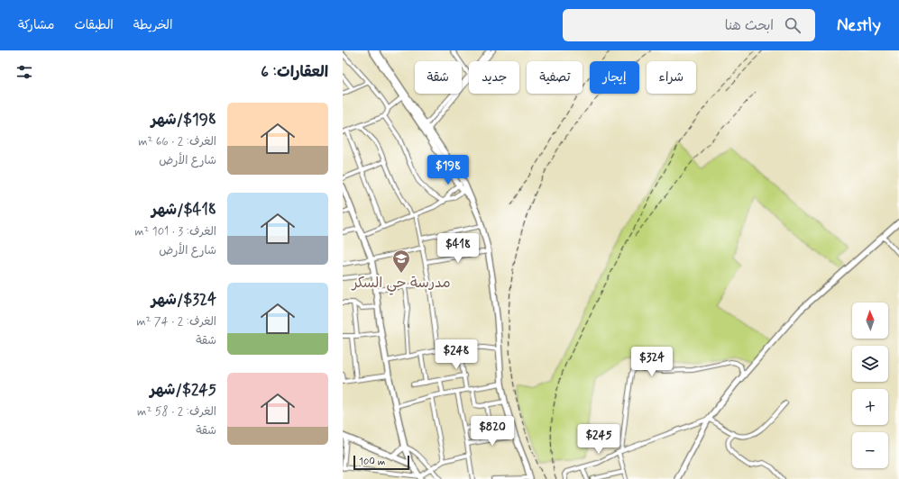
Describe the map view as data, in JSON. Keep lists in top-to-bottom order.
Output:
{
  "places": {
    "school or university": ["مدرسة حي السكر"]
  },
  "scale_bar": "100 m",
  "north": "top",
  "page": {
    "header": "Nestly",
    "search": "ابحث هنا",
    "nav": ["الخريطة", "الطبقات", "مشاركة"],
    "heading": "العقارات: 6",
    "chip": [
      "شراء",
      "إيجار",
      "تصفية",
      "جديد",
      "شقة"
    ],
    "list": [
      {
        "name": "$198/شهر",
        "note": "الغرف: 2 · 66 m² · شارع الأرض"
      },
      {
        "name": "$418/شهر",
        "note": "الغرف: 3 · 101 m² · شارع الأرض"
      },
      {
        "name": "$324/شهر",
        "note": "الغرف: 2 · 74 m² · شقة"
      },
      {
        "name": "$245/شهر",
        "note": "الغرف: 2 · 58 m² · شقة"
      }
    ],
    "price": [
      "$198",
      "$418",
      "$248",
      "$324",
      "$820",
      "$245"
    ],
    "map_buttons": ["+", "−"],
    "scale": "100 m"
  }
}
